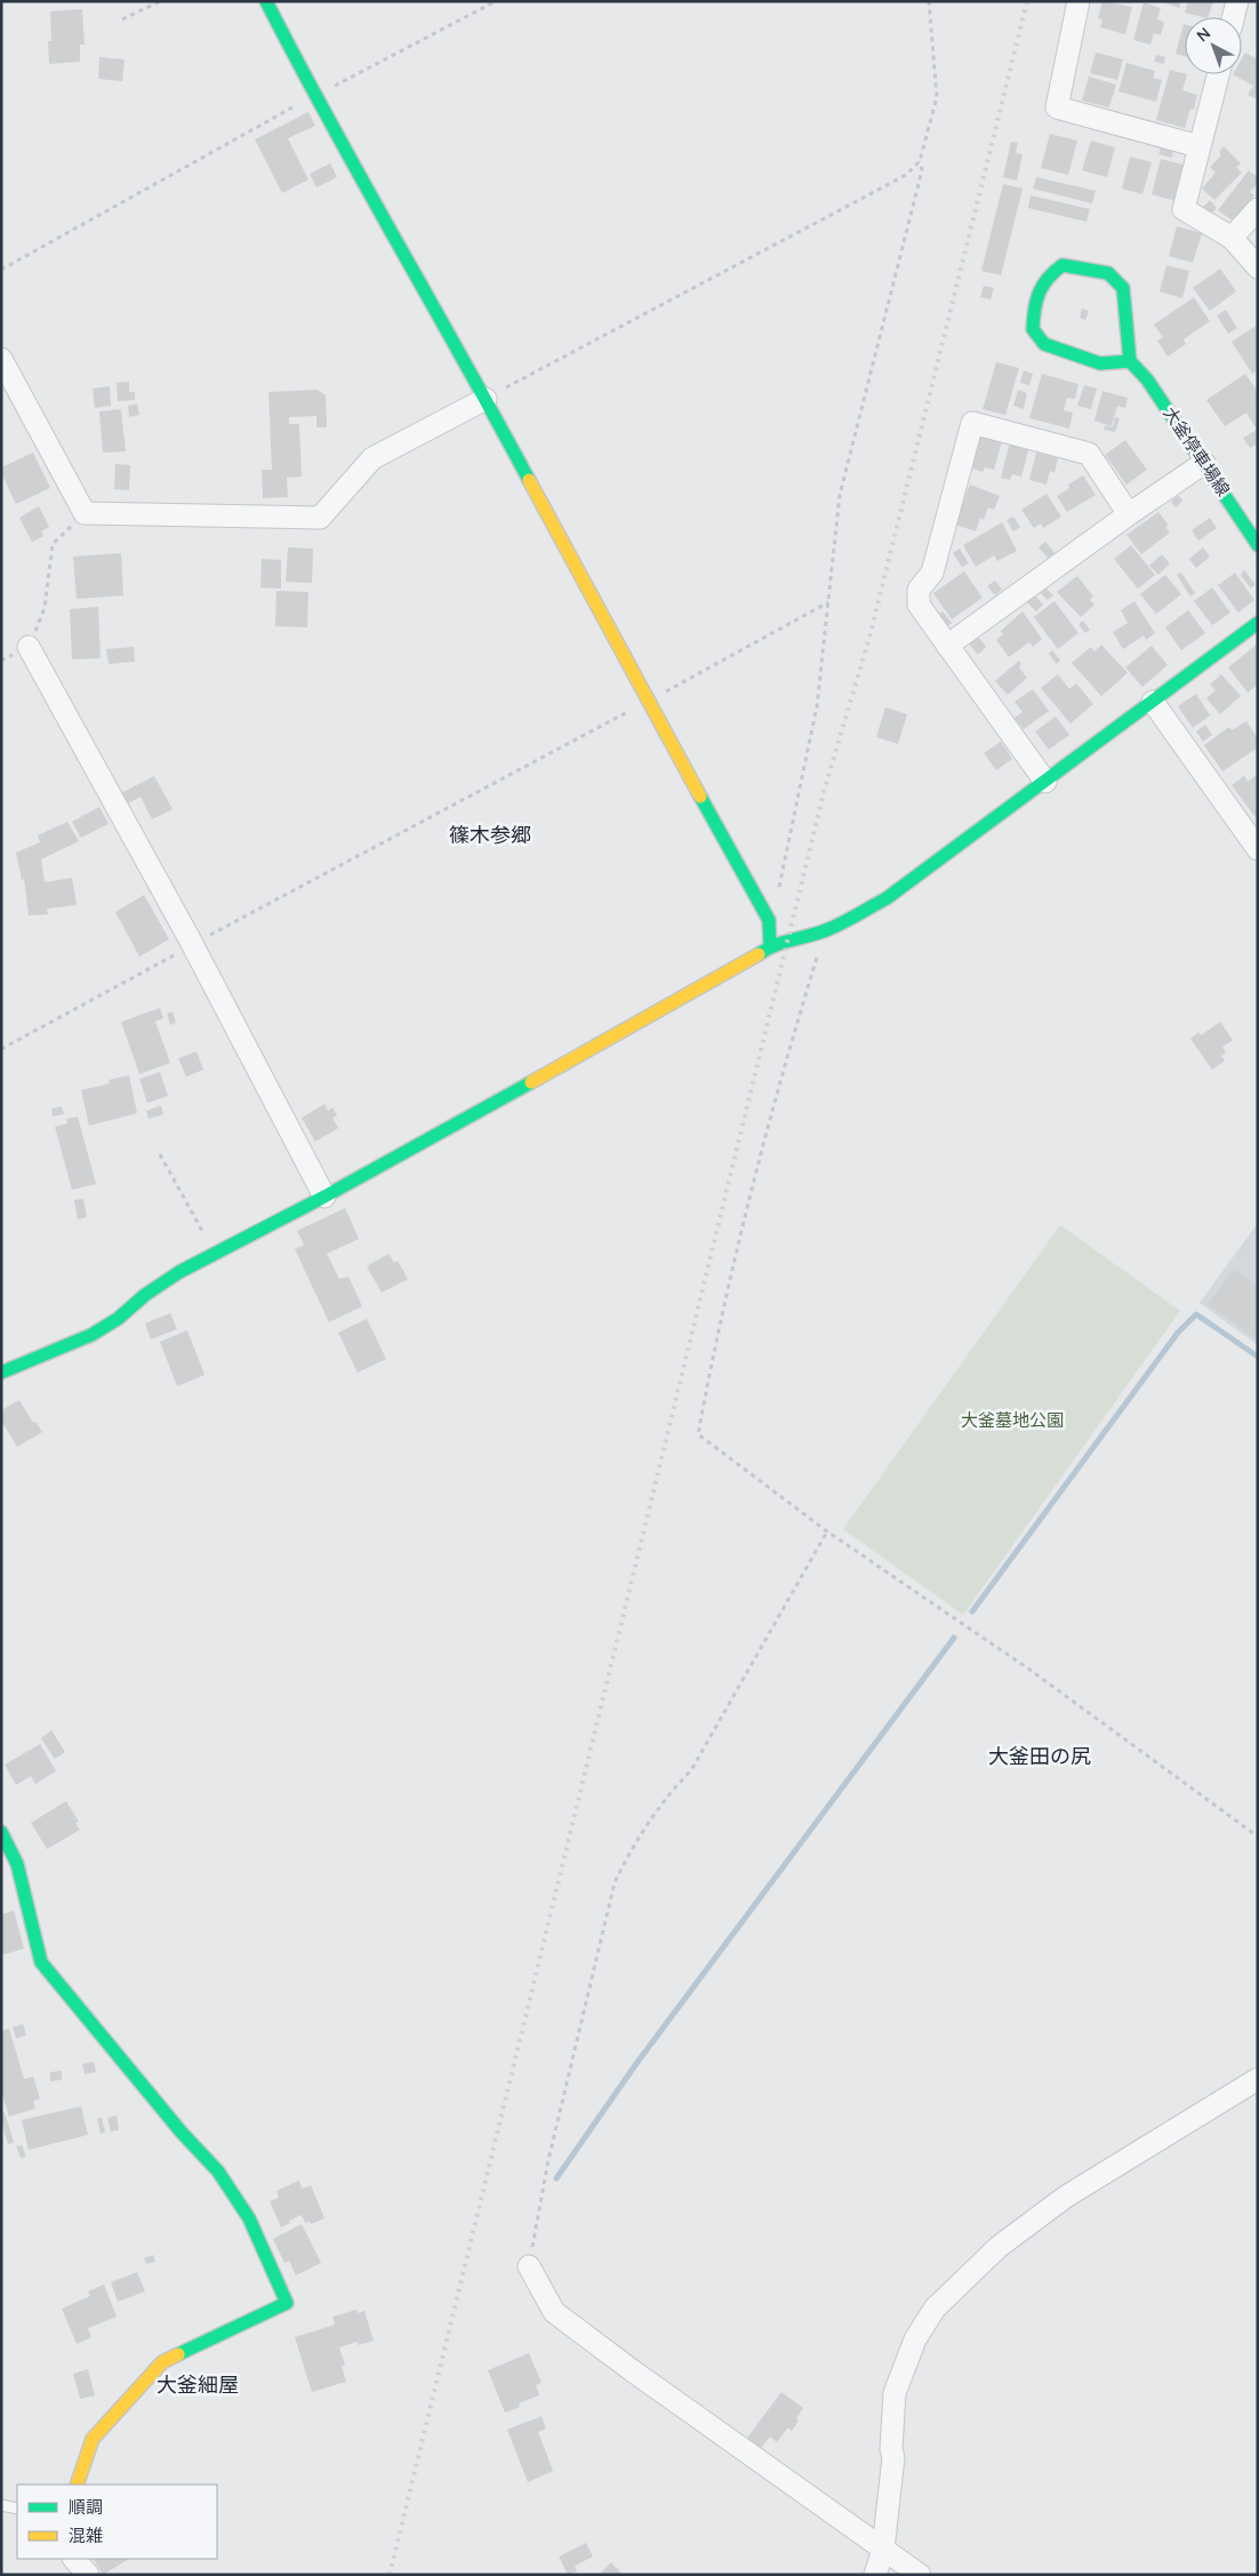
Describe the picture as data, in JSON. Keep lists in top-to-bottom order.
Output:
{
  "streets": {
    "street": ["大釜停車場線"]
  },
  "districts": ["篠木参郷", "大釜田の尻", "大釜細屋"],
  "parks": ["大釜墓地公園"],
  "legend": ["順調", "混雑"],
  "north": "top left"
}
